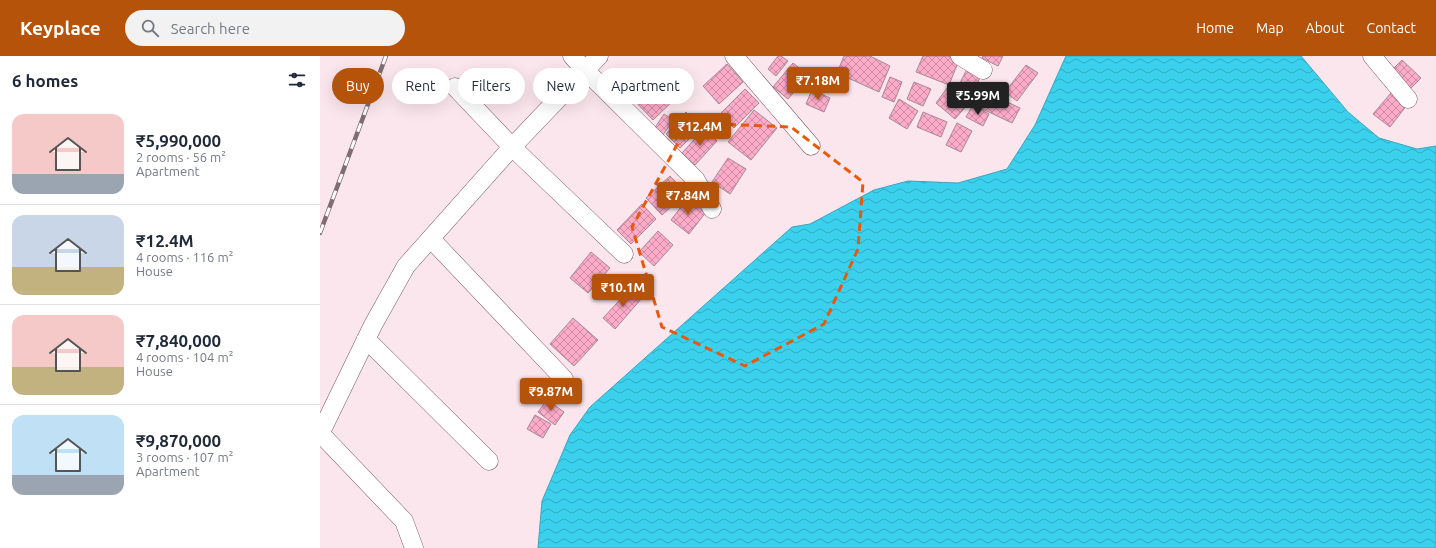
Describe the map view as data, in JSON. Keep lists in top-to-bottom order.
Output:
{
  "page": {
    "header": "Keyplace",
    "search": "Search here",
    "nav": [
      "Home",
      "Map",
      "About",
      "Contact"
    ],
    "heading": "6 homes",
    "price": [
      "₹7.18M",
      "₹5.99M",
      "₹12.4M",
      "₹7.84M",
      "₹10.1M",
      "₹9.87M"
    ],
    "chip": [
      "Buy",
      "Rent",
      "Filters",
      "New",
      "Apartment"
    ],
    "list": [
      {
        "name": "₹5,990,000",
        "note": "2 rooms · 56 m² · Apartment"
      },
      {
        "name": "₹12.4M",
        "note": "4 rooms · 116 m² · House"
      },
      {
        "name": "₹7,840,000",
        "note": "4 rooms · 104 m² · House"
      },
      {
        "name": "₹9,870,000",
        "note": "3 rooms · 107 m² · Apartment"
      }
    ]
  }
}
